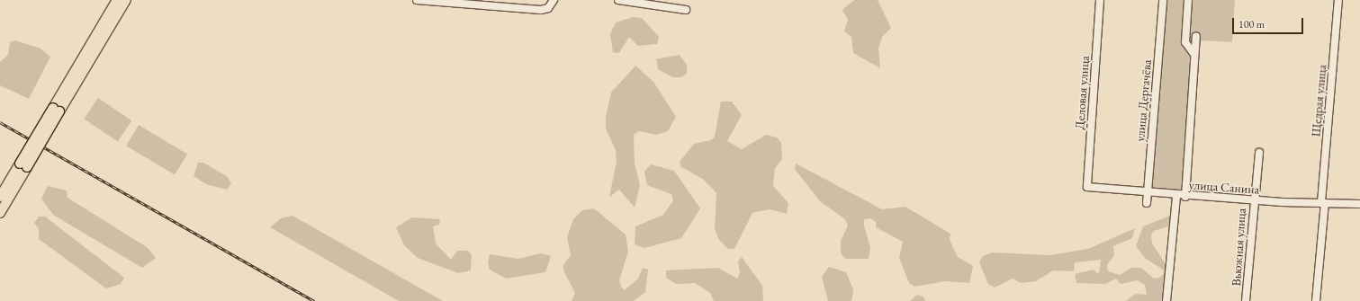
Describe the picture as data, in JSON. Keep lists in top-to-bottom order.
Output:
{
  "streets": {
    "street": [
      "Деловая улица",
      "улица Дергачёва",
      "Щедрая улица",
      "улица Санина",
      "Вьюжная улица"
    ]
  },
  "crossings": [
    ["Деловая улица", "улица Санина"],
    ["улица Дергачёва", "улица Санина"],
    ["Щедрая улица", "улица Санина"],
    ["улица Санина", "Вьюжная улица"]
  ],
  "scale_bar": "100 m"
}
